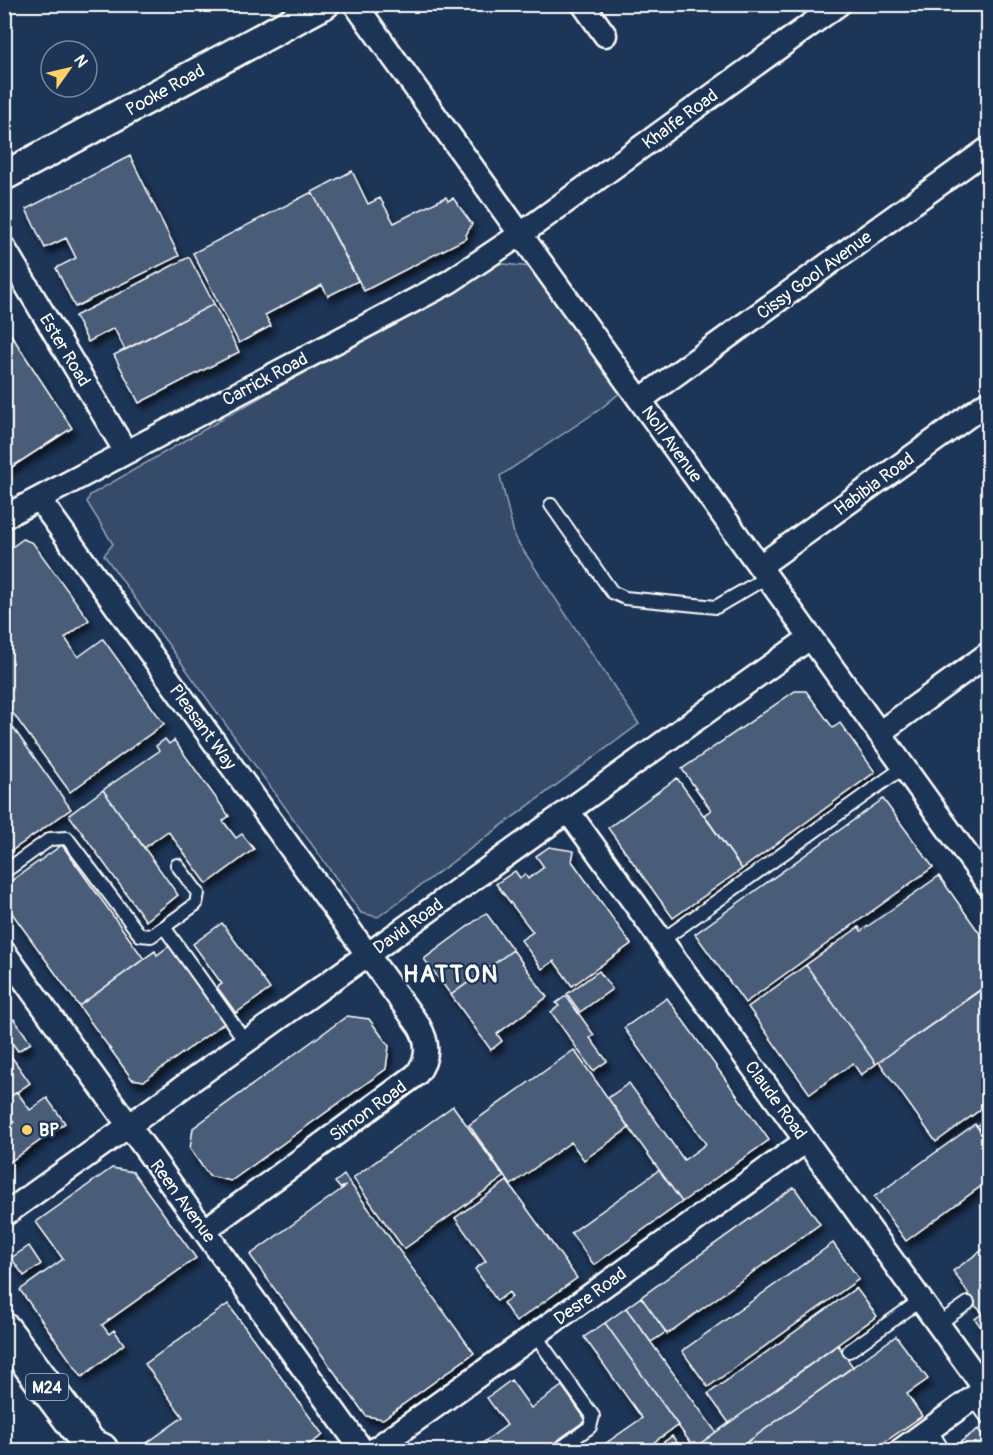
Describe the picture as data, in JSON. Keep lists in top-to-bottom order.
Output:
{
  "streets": {
    "main road": ["M24"],
    "street": [
      "Pooke Road",
      "Khalfe Road",
      "Cissy Gool Avenue",
      "Ester Road",
      "Carrick Road",
      "Noll Avenue",
      "Habibia Road",
      "Pleasant Way",
      "David Road",
      "Claude Road",
      "Simon Road",
      "Reen Avenue",
      "Desre Road"
    ]
  },
  "crossings": [
    ["Khalfe Road", "Carrick Road"],
    ["Khalfe Road", "Noll Avenue"],
    ["Cissy Gool Avenue", "Noll Avenue"],
    ["Ester Road", "Carrick Road"],
    ["Carrick Road", "Noll Avenue"],
    ["Carrick Road", "Pleasant Way"],
    ["Noll Avenue", "Habibia Road"],
    ["Noll Avenue", "David Road"],
    ["Pleasant Way", "David Road"],
    ["Pleasant Way", "Simon Road"],
    ["David Road", "Claude Road"],
    ["David Road", "Simon Road"],
    ["David Road", "Reen Avenue"],
    ["Claude Road", "Desre Road"],
    ["Simon Road", "Reen Avenue"]
  ],
  "districts": ["HATTON"],
  "places": ["BP"],
  "north": "top right"
}
